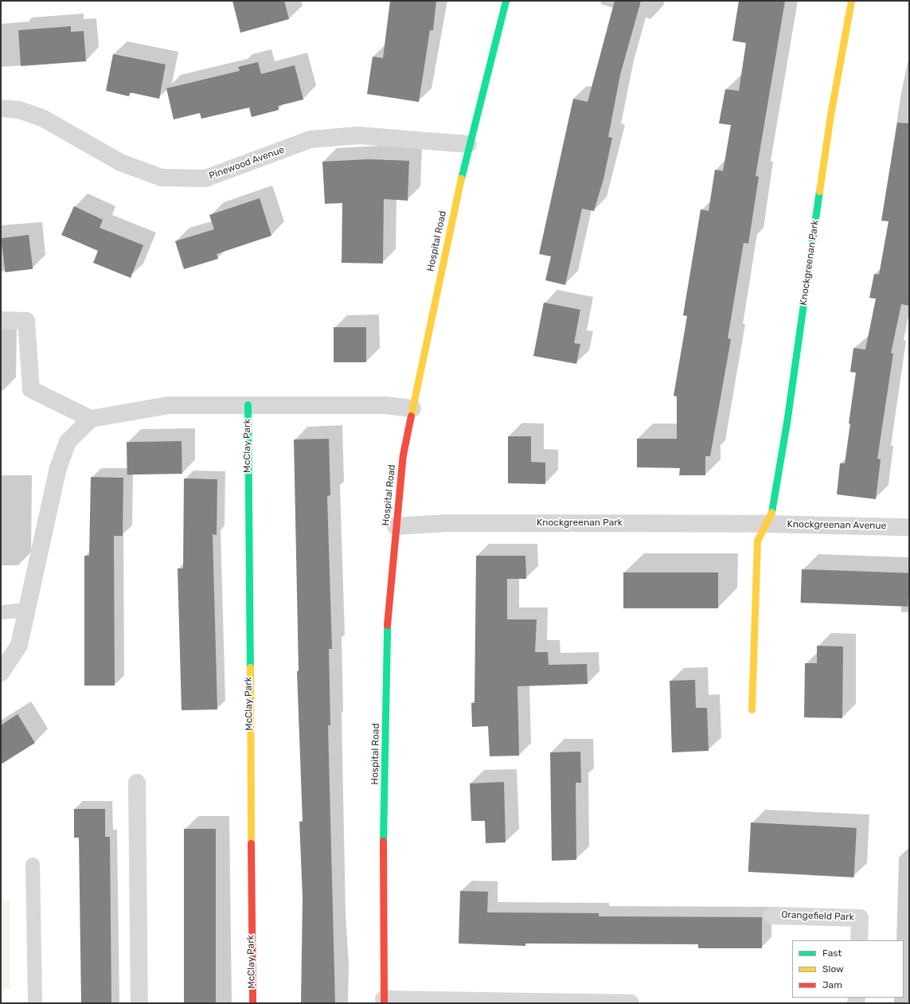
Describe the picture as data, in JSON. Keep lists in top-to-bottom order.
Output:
{
  "streets": {
    "street": [
      "Pinewood Avenue",
      "Hospital Road",
      "Knockgreenan Park",
      "McClay Park",
      "Knockgreenan Avenue",
      "Orangefield Park"
    ]
  },
  "crossings": [
    ["Pinewood Avenue", "Hospital Road"],
    ["Hospital Road", "Knockgreenan Park"],
    ["Knockgreenan Park", "Knockgreenan Avenue"]
  ],
  "legend": ["Fast", "Slow", "Jam"]
}
